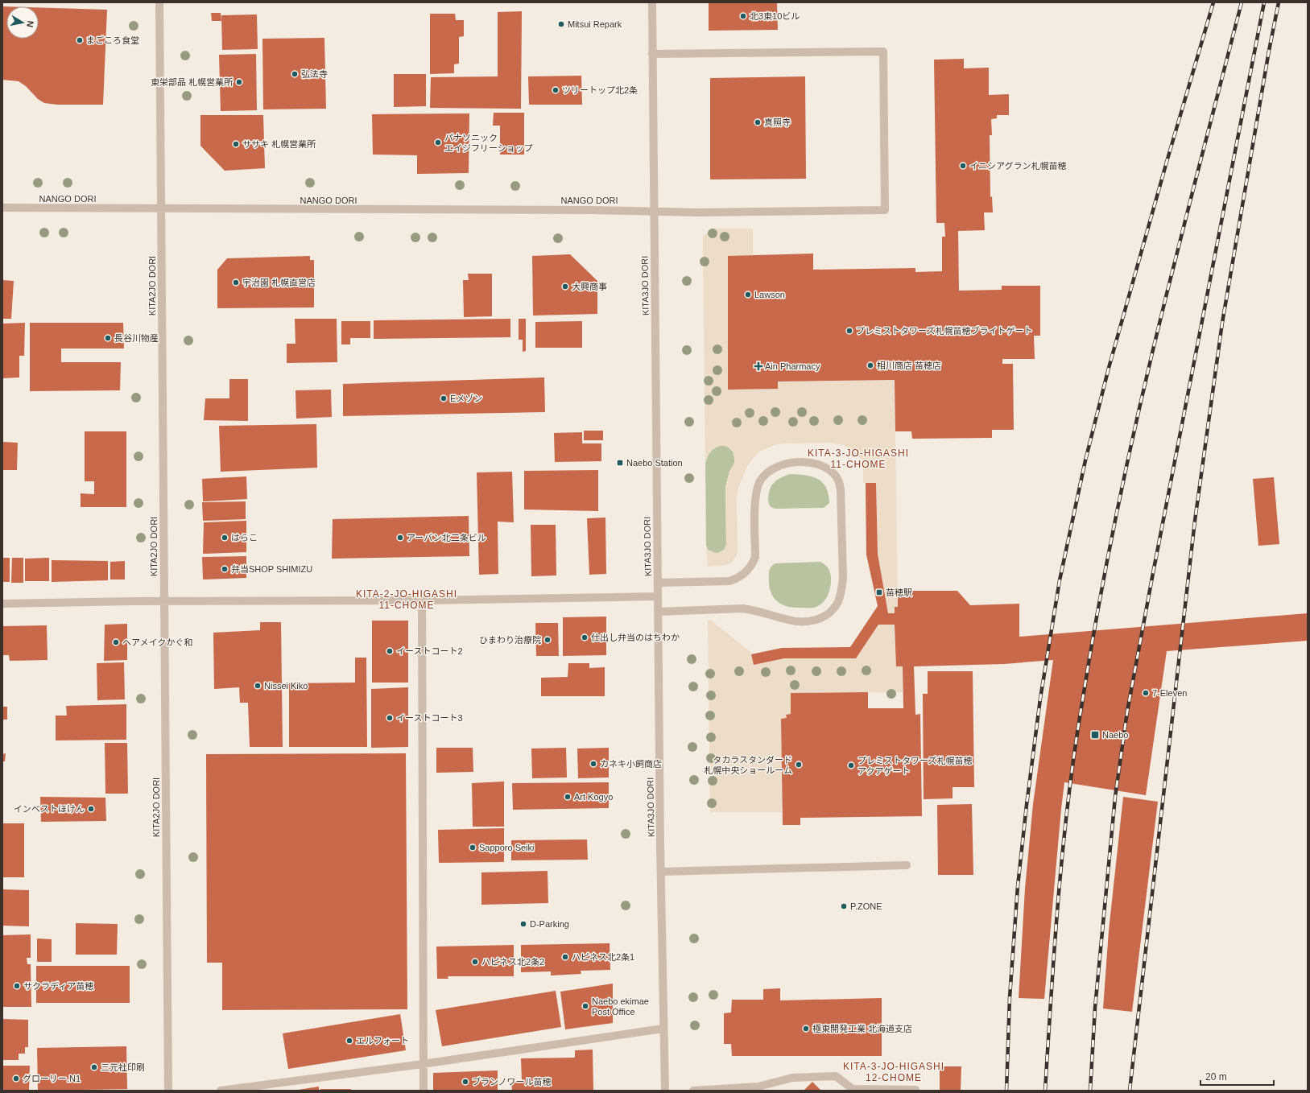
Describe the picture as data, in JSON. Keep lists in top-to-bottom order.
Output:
{
  "streets": {
    "street": ["NANGO DORI", "KITA2JO DORI", "KITA3JO DORI"]
  },
  "crossings": [
    ["NANGO DORI", "KITA2JO DORI"],
    ["NANGO DORI", "KITA3JO DORI"]
  ],
  "districts": ["KITA-3-JO-HIGASHI 11-CHOME", "KITA-2-JO-HIGASHI 11-CHOME", "KITA-3-JO-HIGASHI 12-CHOME"],
  "places": {
    "other": [
      "北3東10ビル",
      "Mitsui Repark",
      "まごころ食堂",
      "弘法寺",
      "東栄部品 札幌営業所",
      "ツリートップ北2条",
      "真照寺",
      "パナソニック エイジフリーショップ",
      "ササキ 札幌営業所",
      "イニシアグラン札幌苗穂",
      "宇治園 札幌直営店",
      "大興商事",
      "Lawson",
      "プレミストタワーズ札幌苗穂ブライトゲート",
      "長谷川物産",
      "相川商店 苗穂店",
      "Eメゾン",
      "はらこ",
      "アーバン北二条ビル",
      "弁当SHOP SHIMIZU",
      "仕出し弁当のはちわか",
      "ひまわり治療院",
      "ヘアメイクかぐ和",
      "イーストコート2",
      "Nissei Kiko",
      "7-Eleven",
      "イーストコート3",
      "カネキ小飼商店",
      "タカラスタンダード 札幌中央ショールーム",
      "プレミストタワーズ札幌苗穂 アクアゲート",
      "Art Kogyo",
      "インベストほけん",
      "Sapporo Seiki",
      "P.ZONE",
      "D-Parking",
      "ハピネス北2条1",
      "ハピネス北2条2",
      "サクラディア苗穂",
      "Naebo ekimae Post Office",
      "極東開発工業 北海道支店",
      "エルフォート",
      "三元社印刷",
      "グローリー.N1",
      "ブランノワール苗穂"
    ],
    "health": ["Ain Pharmacy"],
    "transit": ["Naebo Station", "苗穂駅", "Naebo"]
  },
  "scale_bar": "20 m",
  "north": "right"
}
